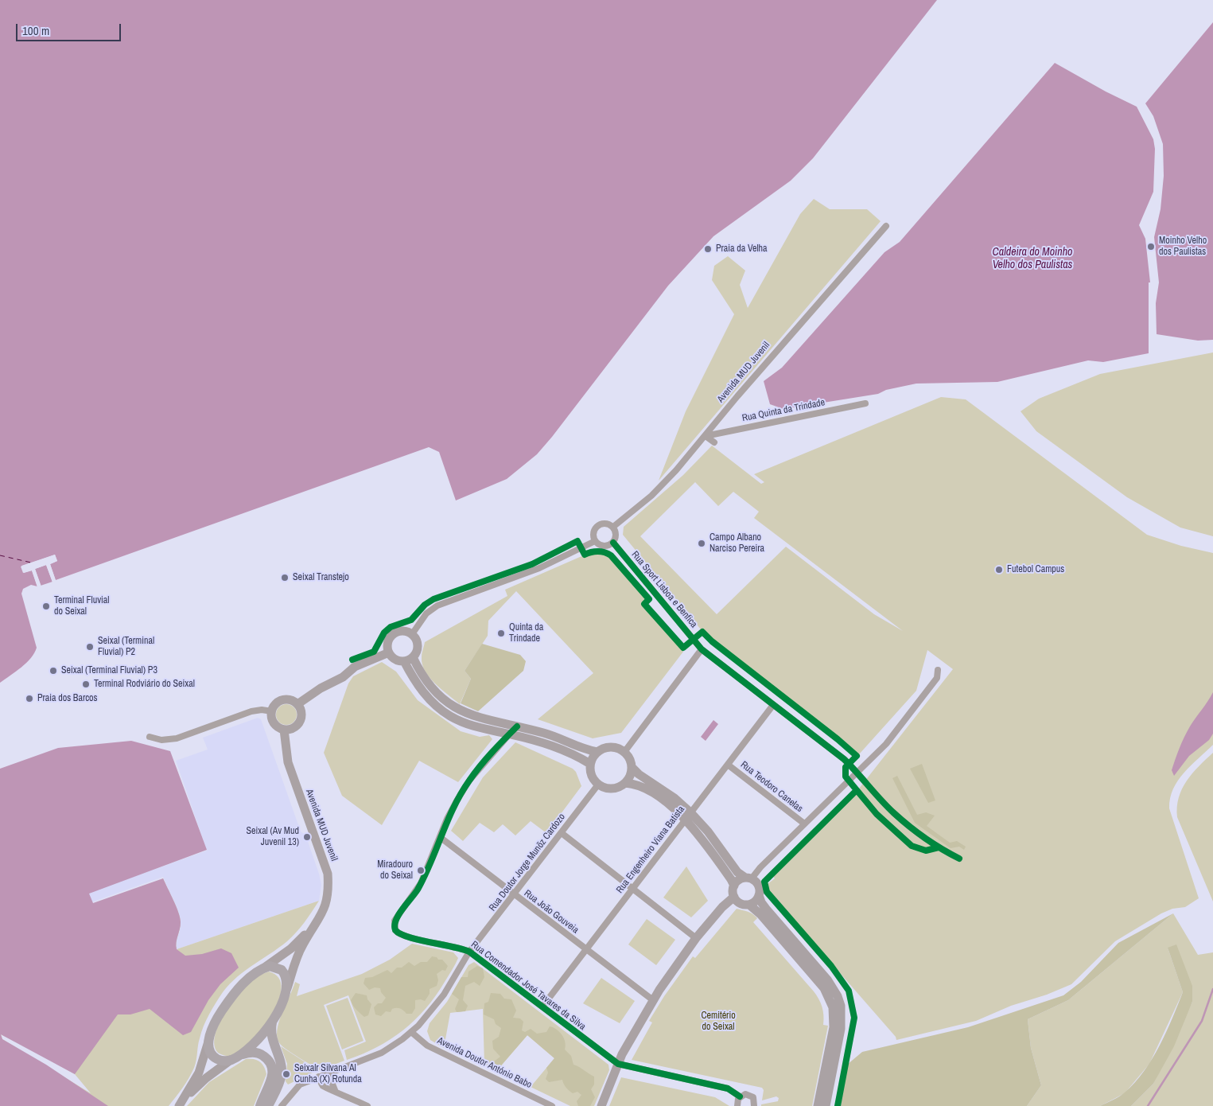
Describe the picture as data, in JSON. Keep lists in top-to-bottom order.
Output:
{
  "streets": {
    "main road": ["Avenida MUD Juvenil"],
    "street": [
      "Rua Quinta da Trindade",
      "Rua Sport Lisboa e Benfica",
      "Rua Teodoro Canelas",
      "Rua Engenheiro Viana Batista",
      "Rua Doutor Jorge Munõz Cardozo",
      "Rua João Gouveia",
      "Rua Comendador José Tavares da Silva",
      "Avenida Doutor António Babo"
    ]
  },
  "crossings": [
    ["Avenida MUD Juvenil", "Rua Quinta da Trindade"],
    ["Avenida MUD Juvenil", "Rua Sport Lisboa e Benfica"],
    ["Rua Sport Lisboa e Benfica", "Rua Engenheiro Viana Batista"],
    ["Rua Teodoro Canelas", "Rua Engenheiro Viana Batista"],
    ["Rua Engenheiro Viana Batista", "Rua João Gouveia"],
    ["Rua Engenheiro Viana Batista", "Rua Comendador José Tavares da Silva"],
    ["Rua Doutor Jorge Munõz Cardozo", "Rua João Gouveia"],
    ["Rua Doutor Jorge Munõz Cardozo", "Rua Comendador José Tavares da Silva"],
    ["Rua Doutor Jorge Munõz Cardozo", "Avenida Doutor António Babo"],
    ["Rua João Gouveia", "Rua Comendador José Tavares da Silva"]
  ],
  "water": ["Caldeira do Moinho Velho dos Paulistas"],
  "parks": ["Cemitério do Seixal"],
  "places": [
    "Moinho Velho dos Paulistas",
    "Praia da Velha",
    "Campo Albano Narciso Pereira",
    "Futebol Campus",
    "Seixal Transtejo",
    "Terminal Fluvial do Seixal",
    "Quinta da Trindade",
    "Seixal (Terminal Fluvial) P2",
    "Seixal (Terminal Fluvial) P3",
    "Terminal Rodviário do Seixal",
    "Praia dos Barcos",
    "Seixal (Av Mud Juvenil 13)",
    "Miradouro do Seixal",
    "Seixalr Silvana Al Cunha (X) Rotunda"
  ],
  "scale_bar": "100 m"
}
